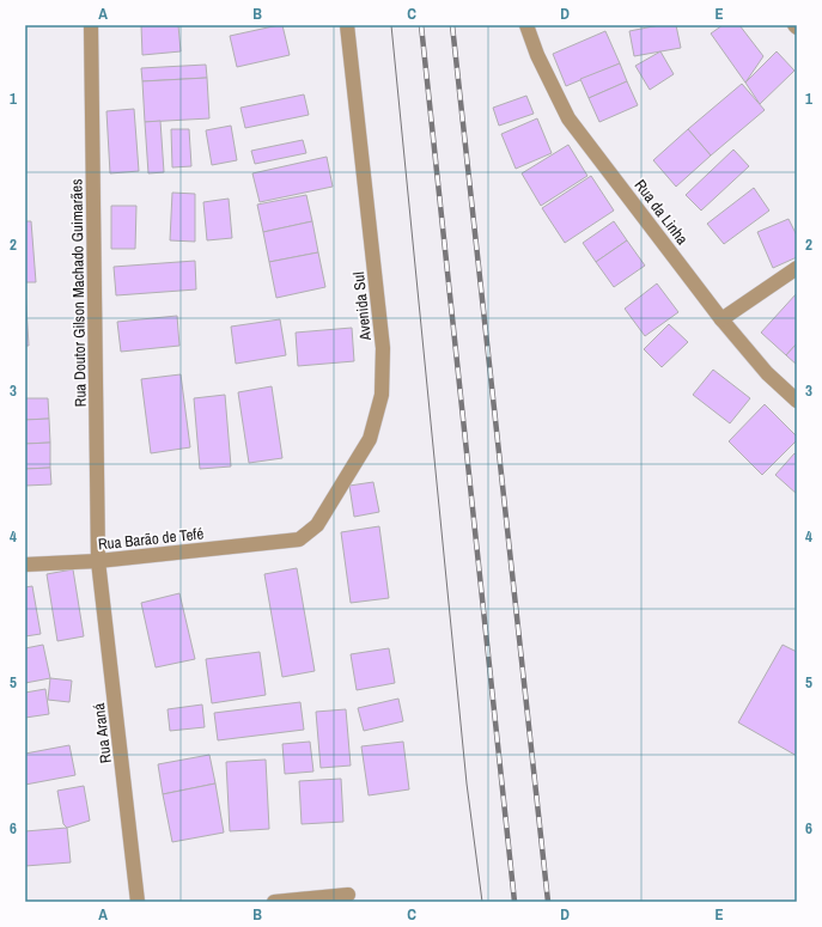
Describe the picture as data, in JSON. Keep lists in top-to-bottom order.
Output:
{
  "streets": {
    "street": [
      "Rua da Linha",
      "Rua Doutor Gilson Machado Guimarães",
      "Avenida Sul",
      "Rua Barão de Tefé",
      "Rua Araná"
    ]
  },
  "crossings": [
    ["Rua Doutor Gilson Machado Guimarães", "Rua Barão de Tefé"],
    ["Rua Doutor Gilson Machado Guimarães", "Rua Araná"],
    ["Avenida Sul", "Rua Barão de Tefé"],
    ["Rua Barão de Tefé", "Rua Araná"]
  ],
  "grid": {
    "columns": [
      "A",
      "B",
      "C",
      "D",
      "E"
    ],
    "rows": [
      "1",
      "2",
      "3",
      "4",
      "5",
      "6"
    ]
  }
}
